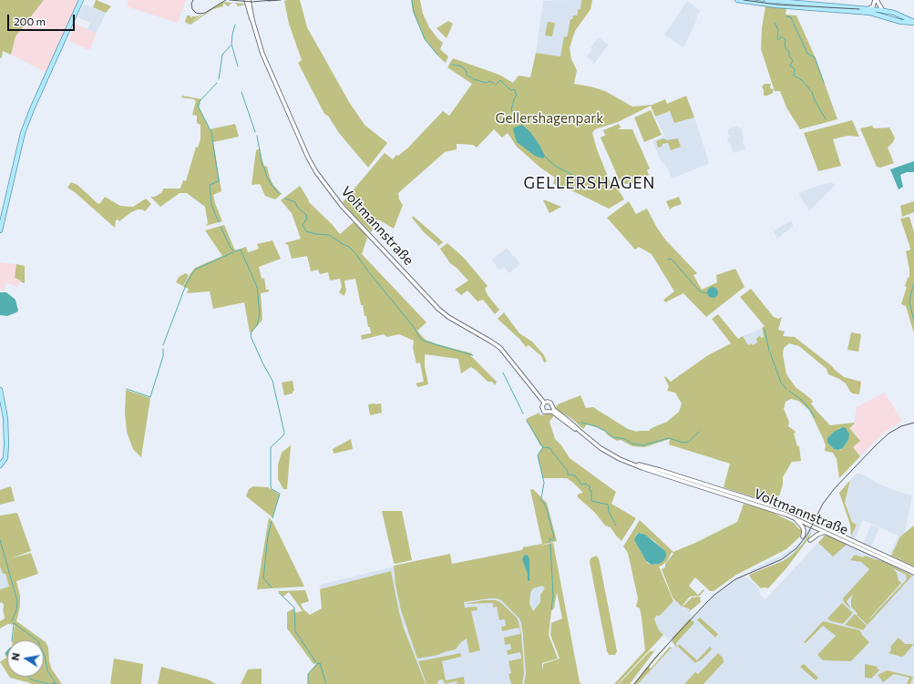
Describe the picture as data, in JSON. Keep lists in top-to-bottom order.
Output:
{
  "streets": {
    "street": ["Voltmannstraße"]
  },
  "districts": ["GELLERSHAGEN"],
  "parks": ["Gellershagenpark"],
  "scale_bar": "200 m",
  "north": "left"
}
